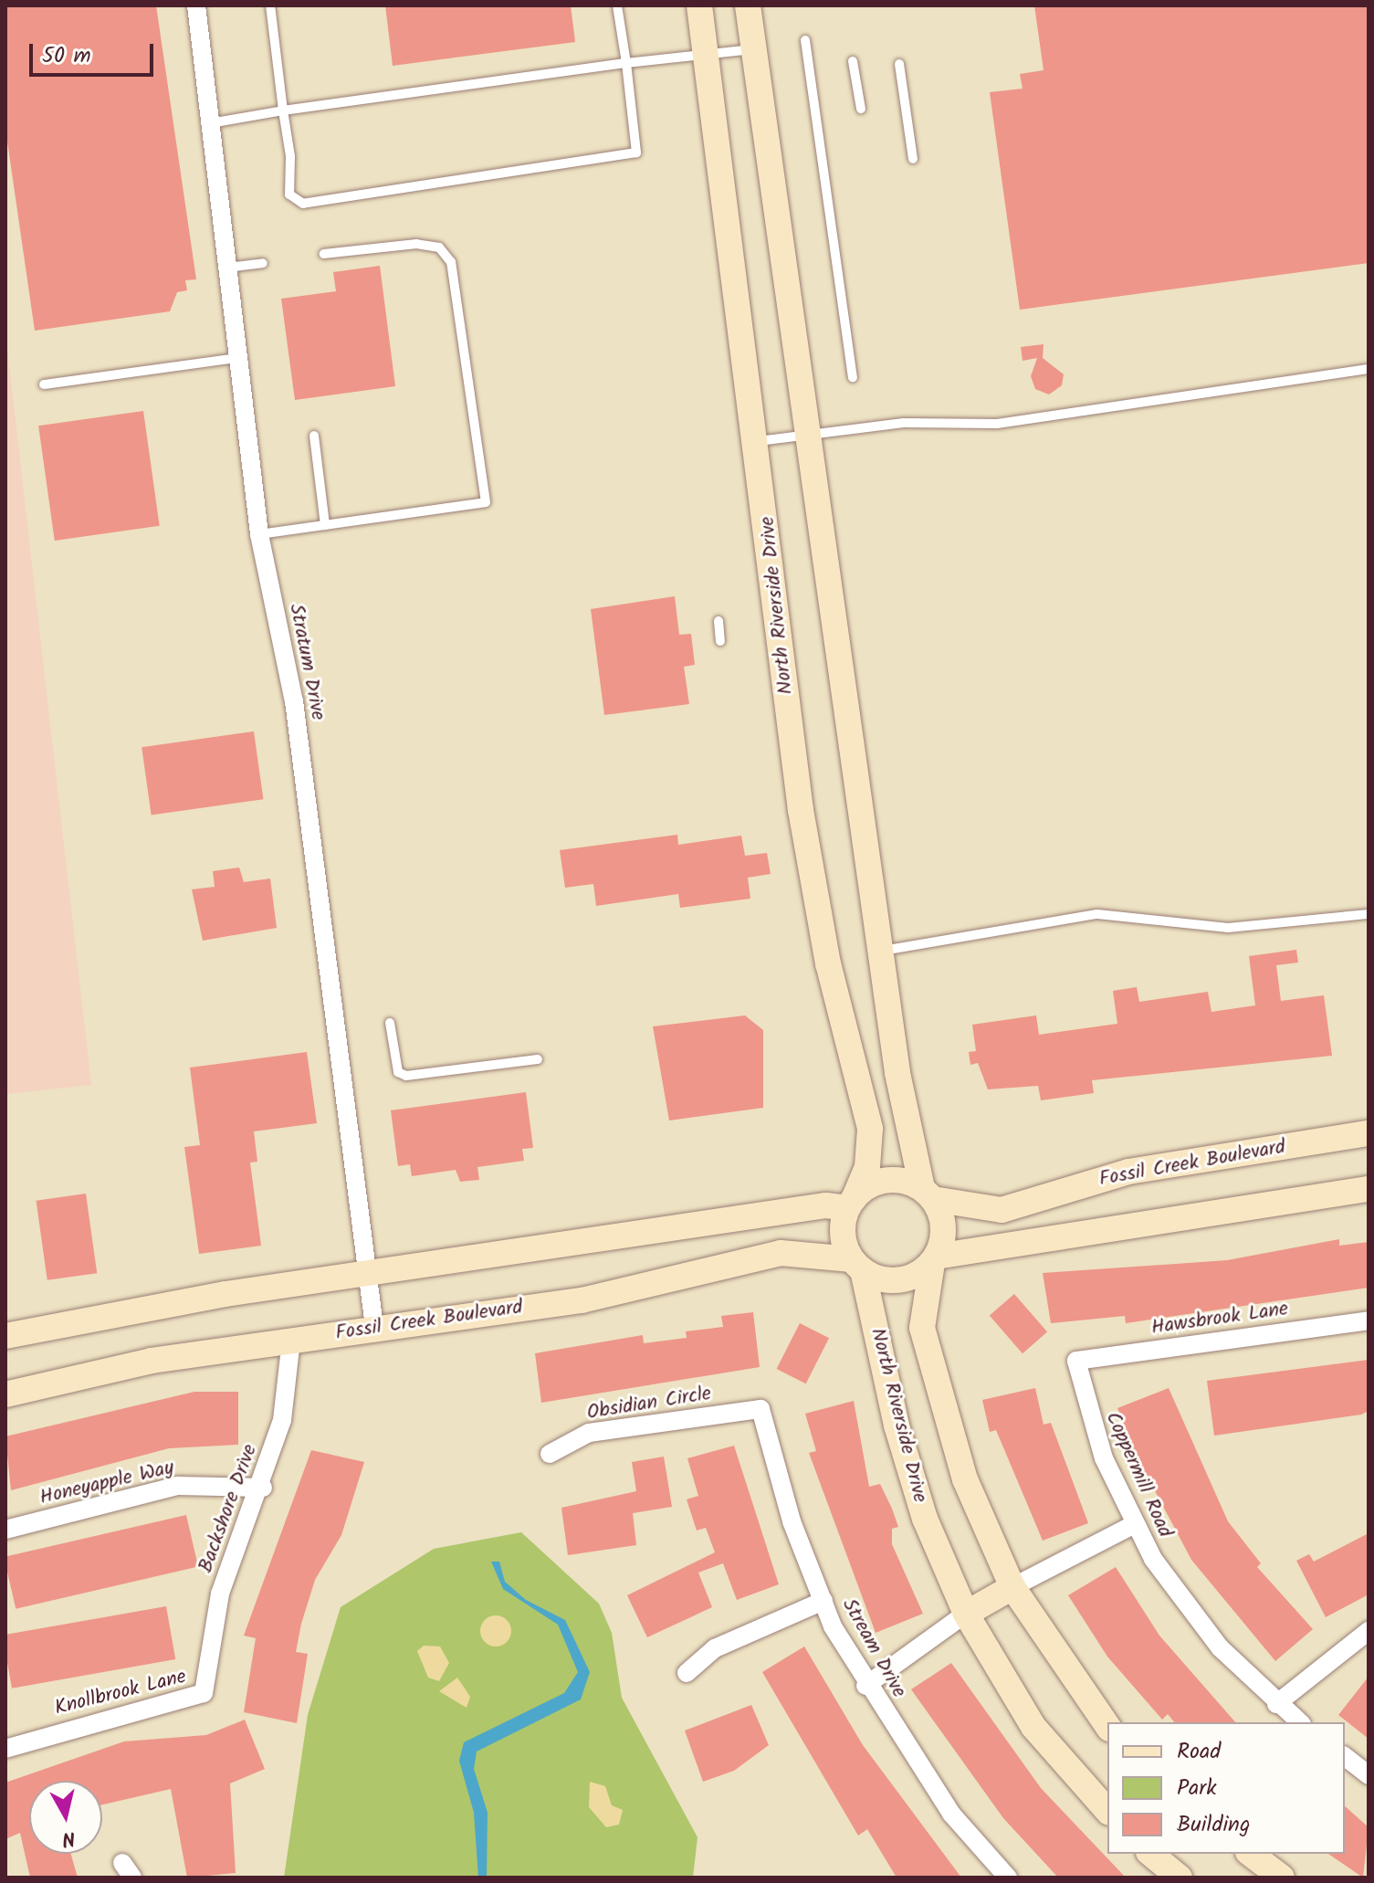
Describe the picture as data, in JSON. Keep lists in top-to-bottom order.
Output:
{
  "streets": {
    "main road": ["North Riverside Drive", "Fossil Creek Boulevard"],
    "street": [
      "Stratum Drive",
      "Hawsbrook Lane",
      "Obsidian Circle",
      "Coppermill Road",
      "Honeyapple Way",
      "Backshore Drive",
      "Stream Drive",
      "Knollbrook Lane"
    ]
  },
  "crossings": [
    ["North Riverside Drive", "Fossil Creek Boulevard"],
    ["Stratum Drive", "Fossil Creek Boulevard"],
    ["Fossil Creek Boulevard", "Backshore Drive"],
    ["Hawsbrook Lane", "Coppermill Road"],
    ["Obsidian Circle", "Stream Drive"],
    ["Honeyapple Way", "Backshore Drive"],
    ["Backshore Drive", "Knollbrook Lane"]
  ],
  "legend": ["Road", "Park", "Building"],
  "scale_bar": "50 m",
  "north": "bottom"
}
